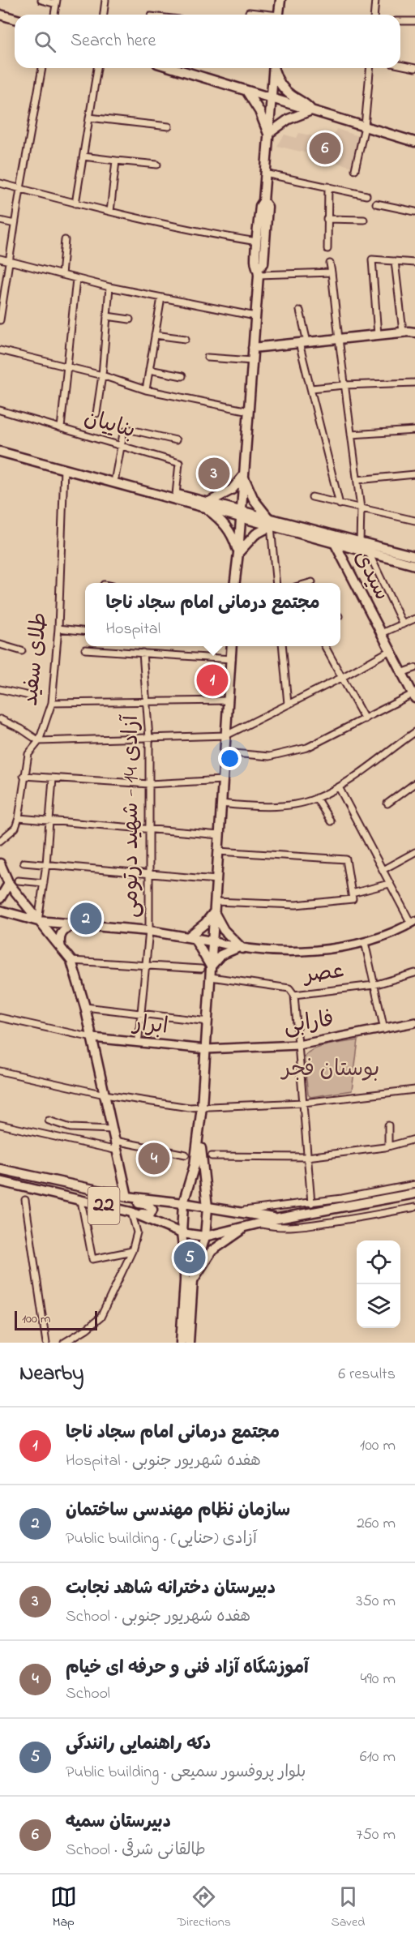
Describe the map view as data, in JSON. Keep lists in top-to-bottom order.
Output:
{
  "streets": {
    "main road": ["سیدی", "22"],
    "street": [
      "بناییان",
      "طلای سفید",
      "آزادی 14 - شهید درتومی",
      "عصر",
      "فارابی",
      "ابرار"
    ]
  },
  "crossings": [
    ["فارابی", "ابرار"]
  ],
  "parks": ["بوستان فجر"],
  "scale_bar": "100 m",
  "page": {
    "search": "Search here",
    "pins": [
      "6",
      "3",
      "1",
      "2",
      "4",
      "5"
    ],
    "popup": ["مجتمع درمانی امام سجاد ناجا", "Hospital"],
    "scale": "100 m",
    "heading": ["Nearby", "6 results"],
    "list": [
      {
        "mark": "1",
        "name": "مجتمع درمانی امام سجاد ناجا",
        "note": "Hospital · هفده شهریور جنوبی",
        "value": "100 m"
      },
      {
        "mark": "2",
        "name": "سازمان نظام مهندسی ساختمان",
        "note": "Public building · آزادی (حنایی)",
        "value": "260 m"
      },
      {
        "mark": "3",
        "name": "دبیرستان دخترانه شاهد نجابت",
        "note": "School · هفده شهریور جنوبی",
        "value": "350 m"
      },
      {
        "mark": "4",
        "name": "آموزشگاه آزاد فنی و حرفه ای خیام",
        "note": "School",
        "value": "490 m"
      },
      {
        "mark": "5",
        "name": "دکه راهنمایی رانندگی",
        "note": "Public building · بلوار پروفسور سمیعی",
        "value": "610 m"
      },
      {
        "mark": "6",
        "name": "دبیرستان سمیه",
        "note": "School · طالقانی شرقی",
        "value": "750 m"
      }
    ],
    "nav": ["Map", "Directions", "Saved"]
  }
}
